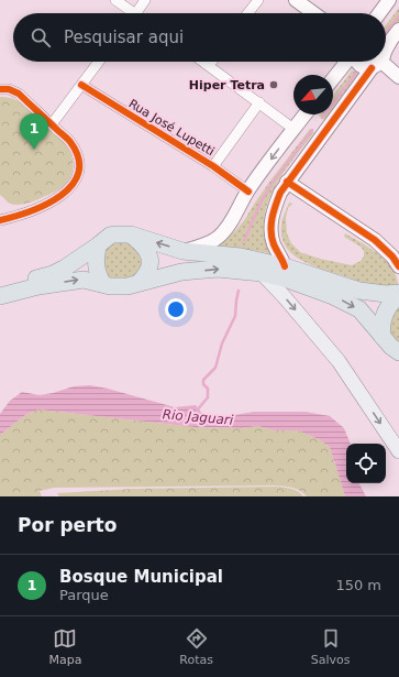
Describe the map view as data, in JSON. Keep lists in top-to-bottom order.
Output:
{
  "streets": {
    "street": ["Rua José Lupetti"]
  },
  "water": ["Rio Jaguari"],
  "places": ["Hiper Tetra"],
  "north": "bottom left",
  "page": {
    "search": "Pesquisar aqui",
    "pins": "1",
    "heading": "Por perto",
    "list": [
      {
        "mark": "1",
        "name": "Bosque Municipal",
        "note": "Parque",
        "value": "150 m"
      }
    ],
    "nav": ["Mapa", "Rotas", "Salvos"]
  }
}
